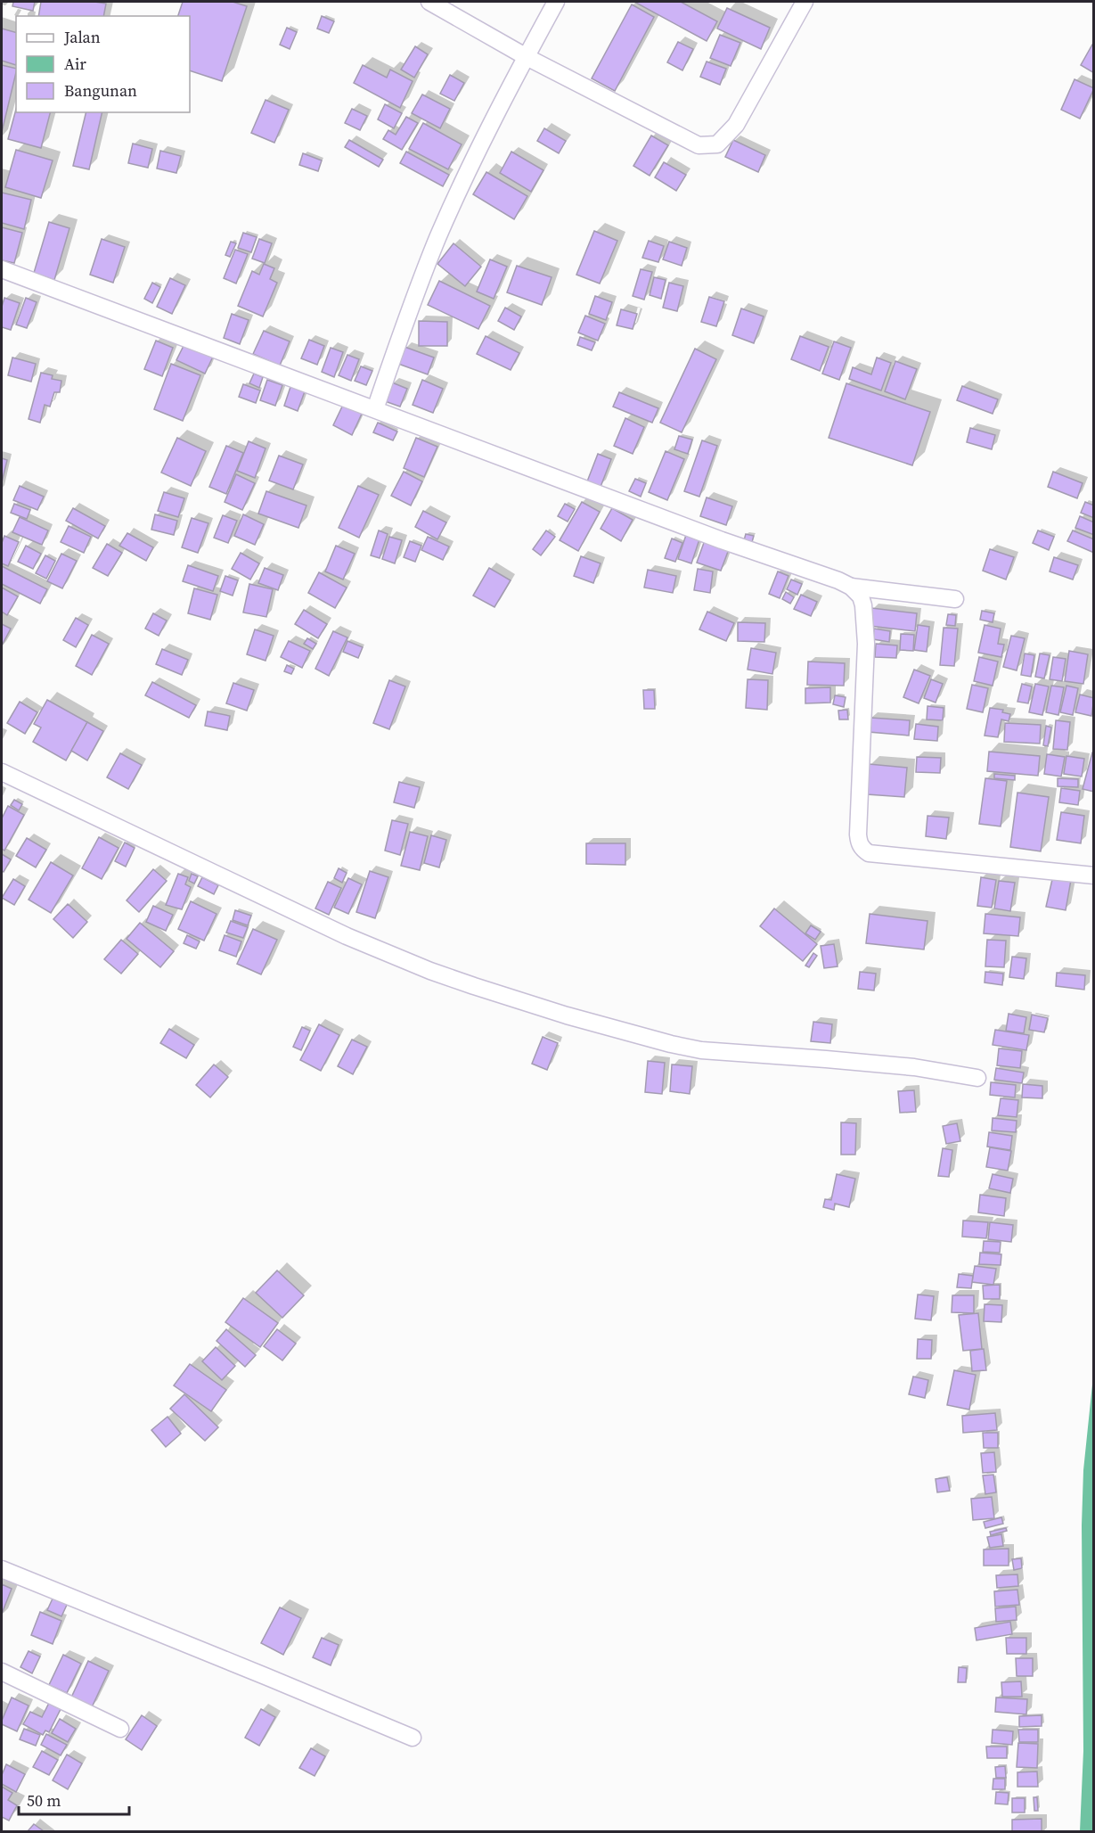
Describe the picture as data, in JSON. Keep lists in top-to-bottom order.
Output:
{
  "legend": ["Jalan", "Air", "Bangunan"],
  "scale_bar": "50 m"
}
